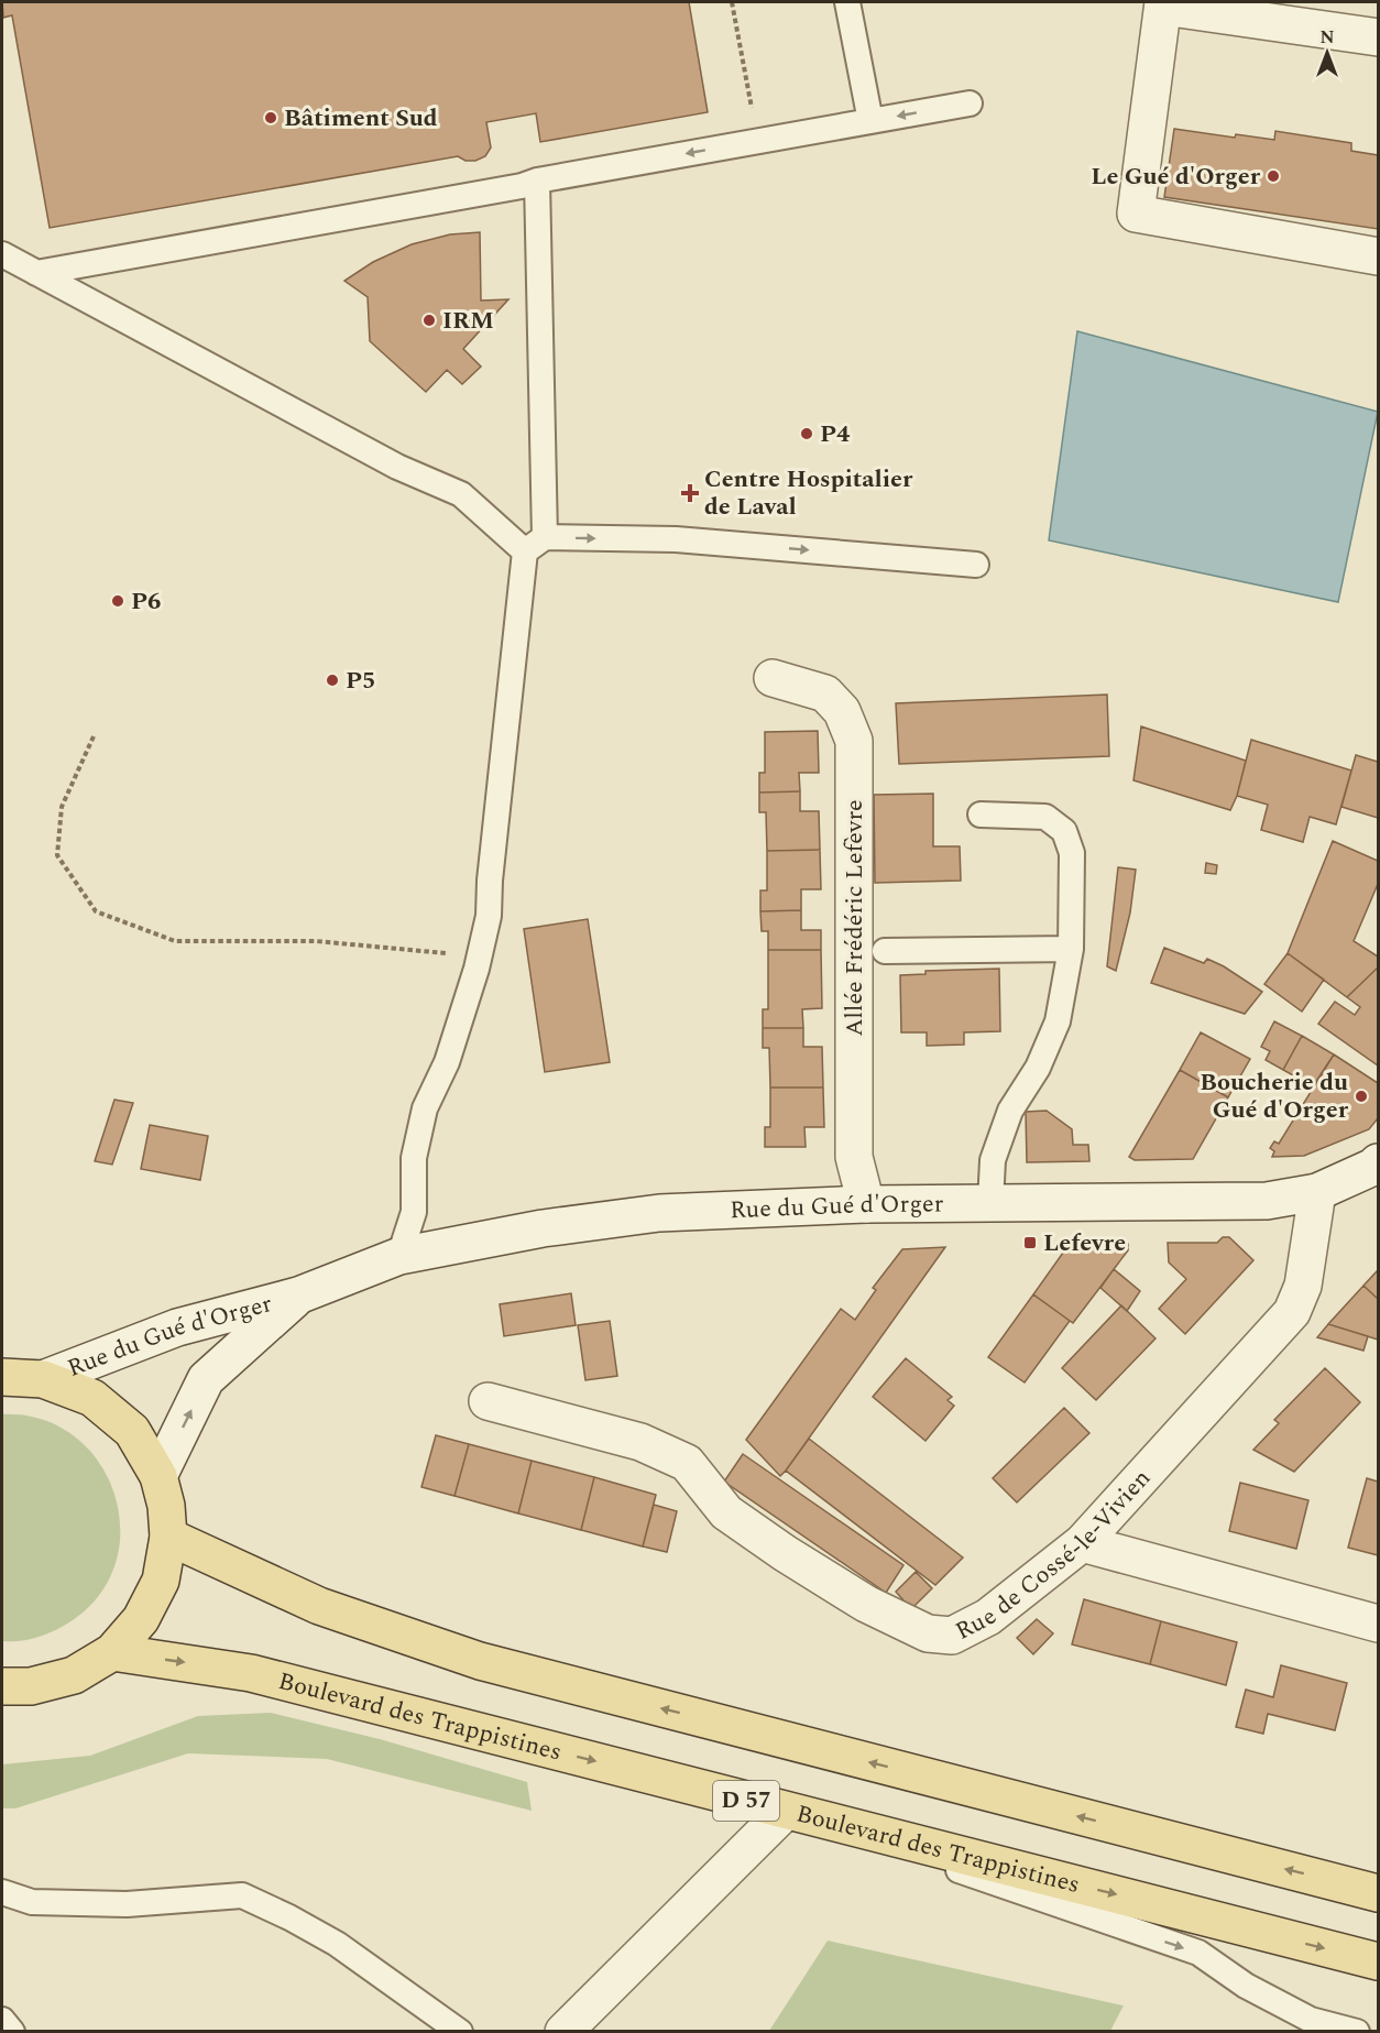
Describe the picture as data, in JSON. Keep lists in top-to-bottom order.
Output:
{
  "streets": {
    "main road": ["Boulevard des Trappistines", "D 57"],
    "street": ["Allée Frédéric Lefèvre", "Rue du Gué d'Orger", "Rue de Cossé-le-Vivien"]
  },
  "crossings": [
    ["Allée Frédéric Lefèvre", "Rue du Gué d'Orger"],
    ["Rue du Gué d'Orger", "Rue de Cossé-le-Vivien"]
  ],
  "places": {
    "other": [
      "Bâtiment Sud",
      "Le Gué d'Orger",
      "IRM",
      "P4",
      "P6",
      "P5",
      "Boucherie du Gué d'Orger"
    ],
    "health": ["Centre Hospitalier de Laval"],
    "transit": ["Lefevre"]
  },
  "north": "top"
}
